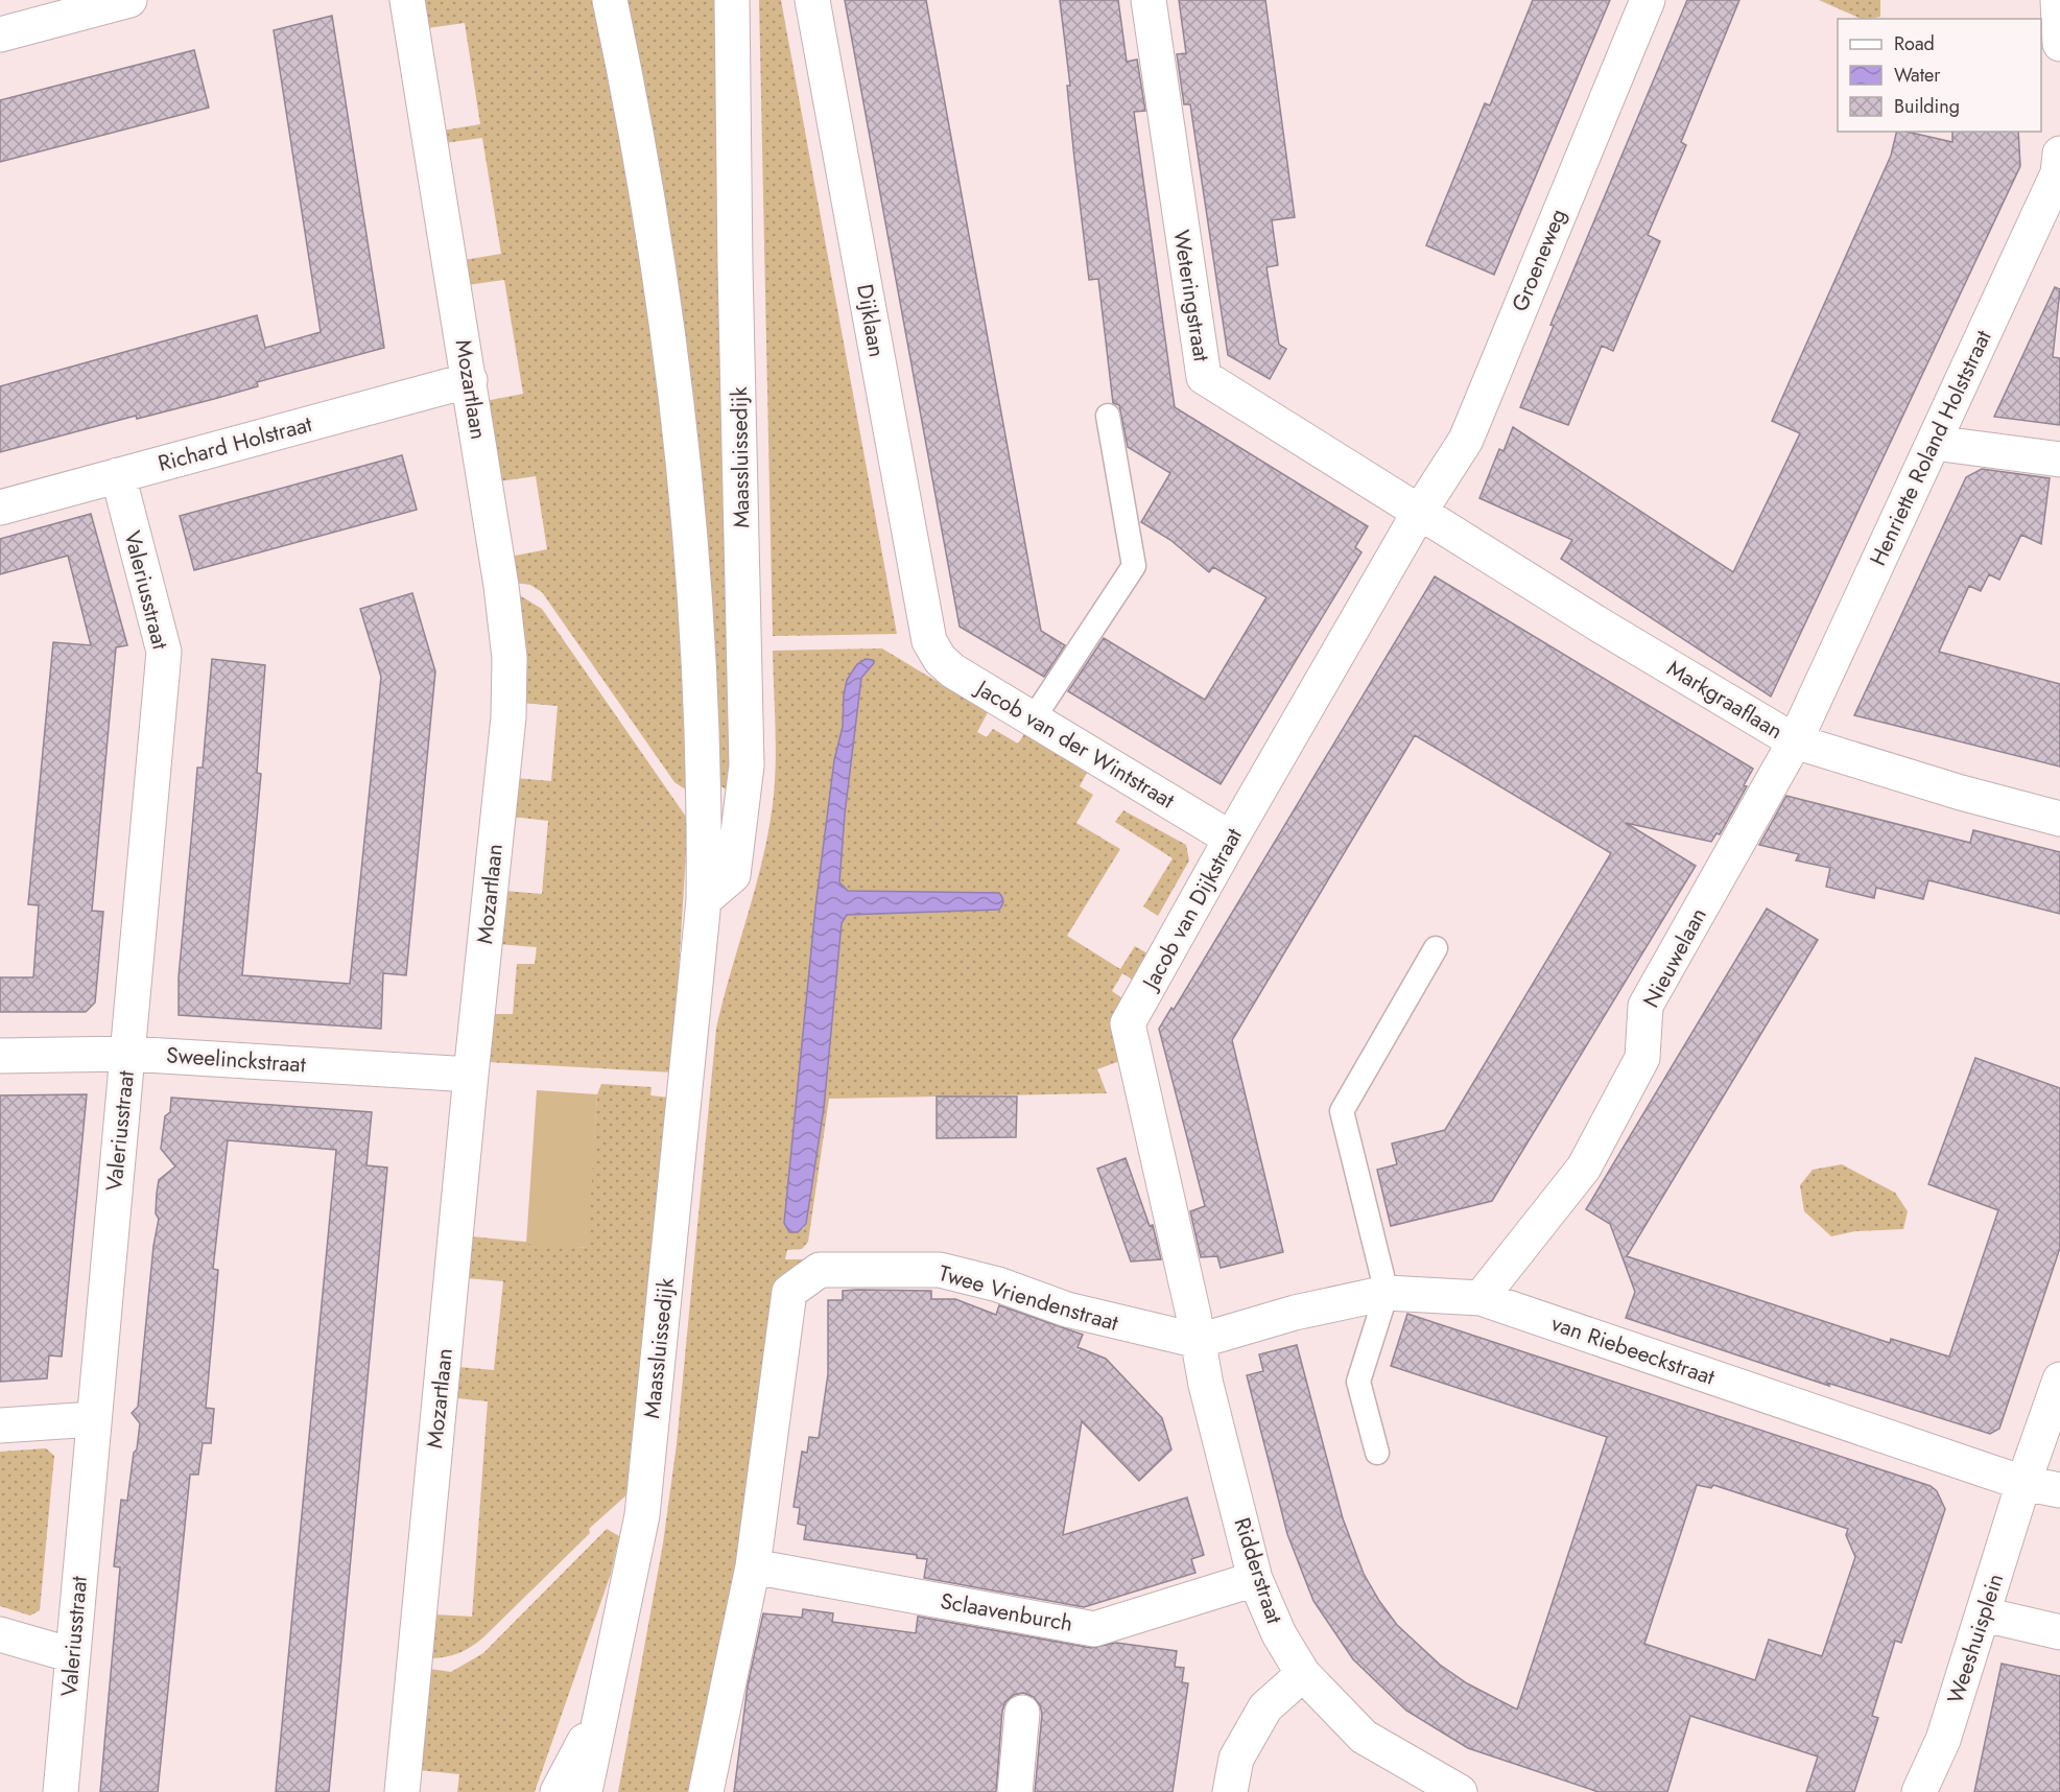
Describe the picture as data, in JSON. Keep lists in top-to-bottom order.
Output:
{
  "streets": {
    "street": [
      "Groeneweg",
      "Weteringstraat",
      "Dijklaan",
      "Mozartlaan",
      "Richard Holstraat",
      "Henriette Roland Holststraat",
      "Maassluissedijk",
      "Valeriusstraat",
      "Markgraaflaan",
      "Jacob van der Wintstraat",
      "Jacob van Dijkstraat",
      "Nieuwelaan",
      "Sweelinckstraat",
      "Twee Vriendenstraat",
      "van Riebeeckstraat",
      "Ridderstraat",
      "Sclaavenburch",
      "Weeshuisplein"
    ]
  },
  "crossings": [
    ["Groeneweg", "Weteringstraat"],
    ["Groeneweg", "Markgraaflaan"],
    ["Groeneweg", "Jacob van Dijkstraat"],
    ["Weteringstraat", "Markgraaflaan"],
    ["Weteringstraat", "Jacob van Dijkstraat"],
    ["Dijklaan", "Jacob van der Wintstraat"],
    ["Mozartlaan", "Richard Holstraat"],
    ["Mozartlaan", "Sweelinckstraat"],
    ["Richard Holstraat", "Valeriusstraat"],
    ["Henriette Roland Holststraat", "Markgraaflaan"],
    ["Henriette Roland Holststraat", "Nieuwelaan"],
    ["Valeriusstraat", "Sweelinckstraat"],
    ["Markgraaflaan", "Jacob van Dijkstraat"],
    ["Markgraaflaan", "Nieuwelaan"],
    ["Jacob van der Wintstraat", "Jacob van Dijkstraat"],
    ["Jacob van Dijkstraat", "Twee Vriendenstraat"],
    ["Jacob van Dijkstraat", "van Riebeeckstraat"],
    ["Jacob van Dijkstraat", "Ridderstraat"],
    ["Nieuwelaan", "van Riebeeckstraat"],
    ["Twee Vriendenstraat", "van Riebeeckstraat"],
    ["Twee Vriendenstraat", "Ridderstraat"],
    ["Twee Vriendenstraat", "Sclaavenburch"],
    ["van Riebeeckstraat", "Ridderstraat"],
    ["van Riebeeckstraat", "Weeshuisplein"],
    ["Ridderstraat", "Sclaavenburch"]
  ],
  "legend": ["Road", "Water", "Building"]
}
